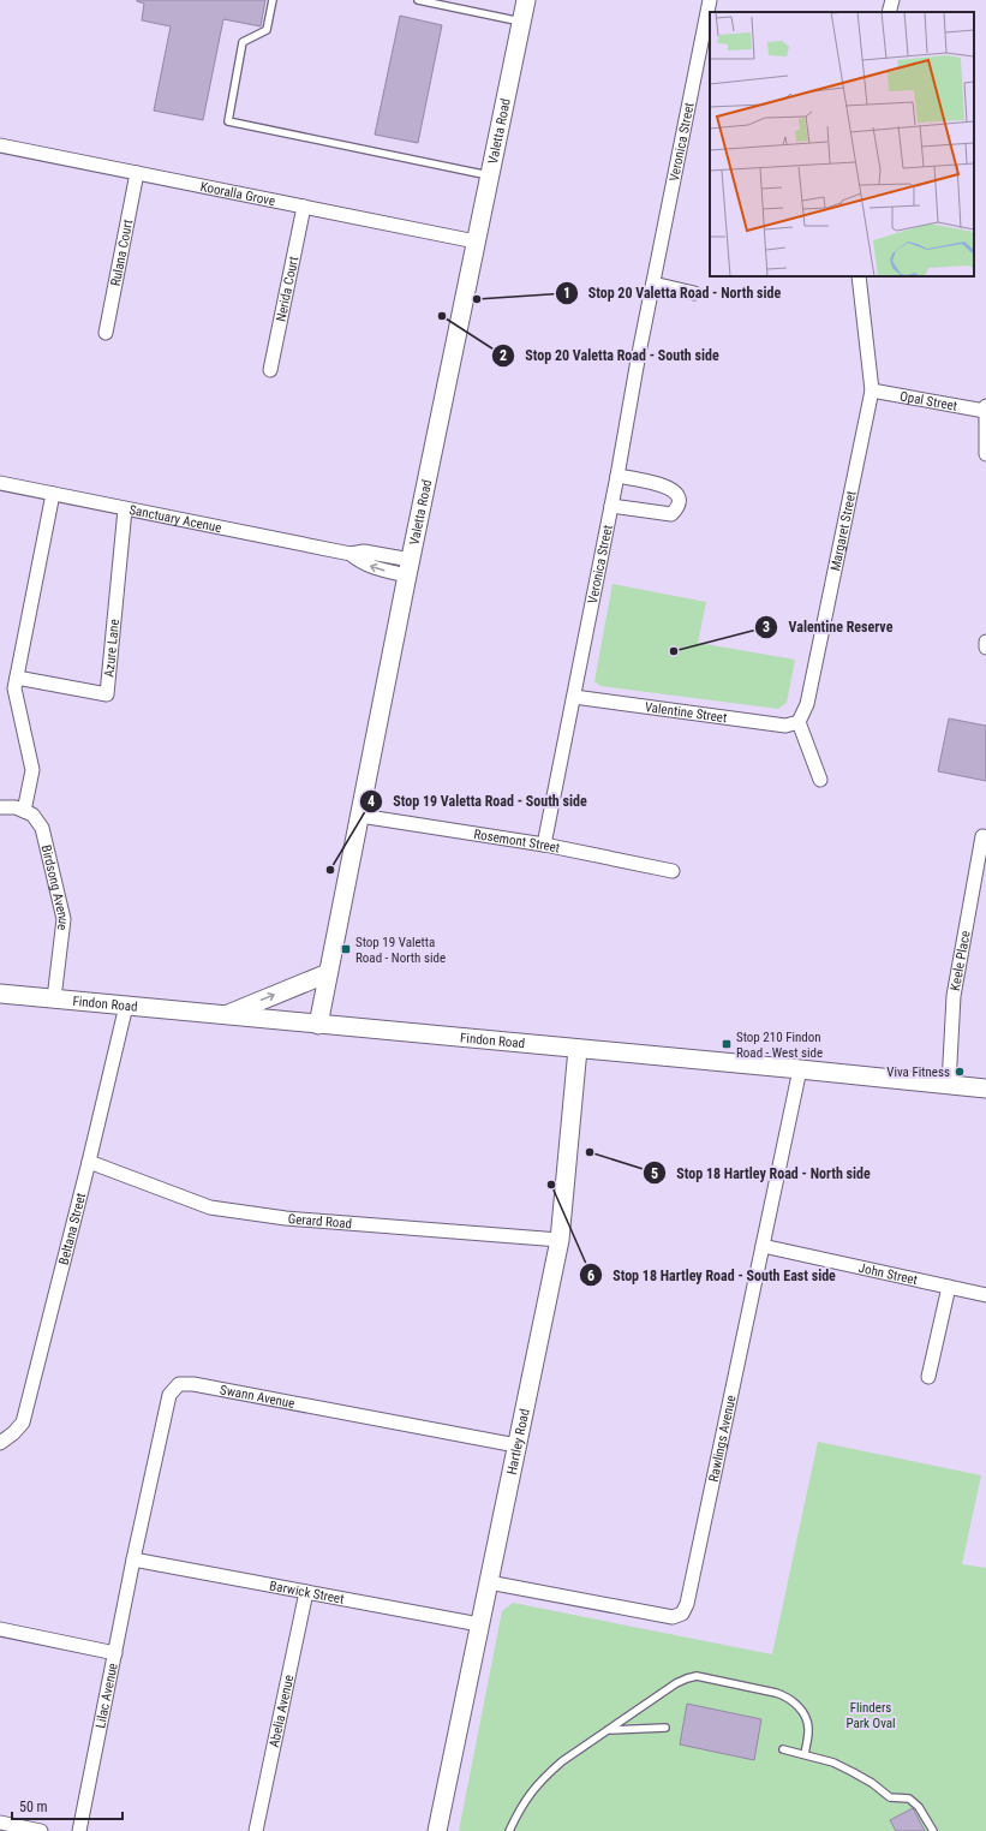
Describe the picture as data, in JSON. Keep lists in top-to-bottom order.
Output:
{
  "streets": {
    "street": [
      "Valetta Road",
      "Veronica Street",
      "Kooralla Grove",
      "Rulana Court",
      "Nerida Court",
      "Opal Street",
      "Sanctuary Acenue",
      "Margaret Street",
      "Azure Lane",
      "Valentine Street",
      "Rosemont Street",
      "Birdsong Avenue",
      "Keele Place",
      "Findon Road",
      "Gerard Road",
      "Beltana Street",
      "John Street",
      "Swann Avenue",
      "Rawlings Avenue",
      "Hartley Road",
      "Barwick Street",
      "Lilac Avenue",
      "Abelia Avenue"
    ]
  },
  "crossings": [
    ["Valetta Road", "Kooralla Grove"],
    ["Valetta Road", "Sanctuary Acenue"],
    ["Valetta Road", "Rosemont Street"],
    ["Valetta Road", "Findon Road"],
    ["Veronica Street", "Valentine Street"],
    ["Veronica Street", "Rosemont Street"],
    ["Kooralla Grove", "Rulana Court"],
    ["Kooralla Grove", "Nerida Court"],
    ["Opal Street", "Margaret Street"],
    ["Sanctuary Acenue", "Azure Lane"],
    ["Margaret Street", "Valentine Street"],
    ["Birdsong Avenue", "Findon Road"],
    ["Keele Place", "Findon Road"],
    ["Findon Road", "Beltana Street"],
    ["Findon Road", "Rawlings Avenue"],
    ["Findon Road", "Hartley Road"],
    ["Gerard Road", "Beltana Street"],
    ["Gerard Road", "Hartley Road"],
    ["John Street", "Rawlings Avenue"],
    ["Swann Avenue", "Hartley Road"],
    ["Swann Avenue", "Barwick Street"],
    ["Swann Avenue", "Lilac Avenue"],
    ["Rawlings Avenue", "Hartley Road"],
    ["Hartley Road", "Barwick Street"],
    ["Barwick Street", "Lilac Avenue"],
    ["Barwick Street", "Abelia Avenue"]
  ],
  "parks": ["Flinders Park Oval"],
  "places": {
    "other": [
      "Stop 20 Valetta Road - North side",
      "Stop 20 Valetta Road - South side",
      "Valentine Reserve",
      "Stop 19 Valetta Road - South side",
      "Viva Fitness",
      "Stop 18 Hartley Road - North side",
      "Stop 18 Hartley Road - South East side"
    ],
    "transit": ["Stop 19 Valetta Road - North side", "Stop 210 Findon Road - West side"]
  },
  "scale_bar": "50 m"
}
